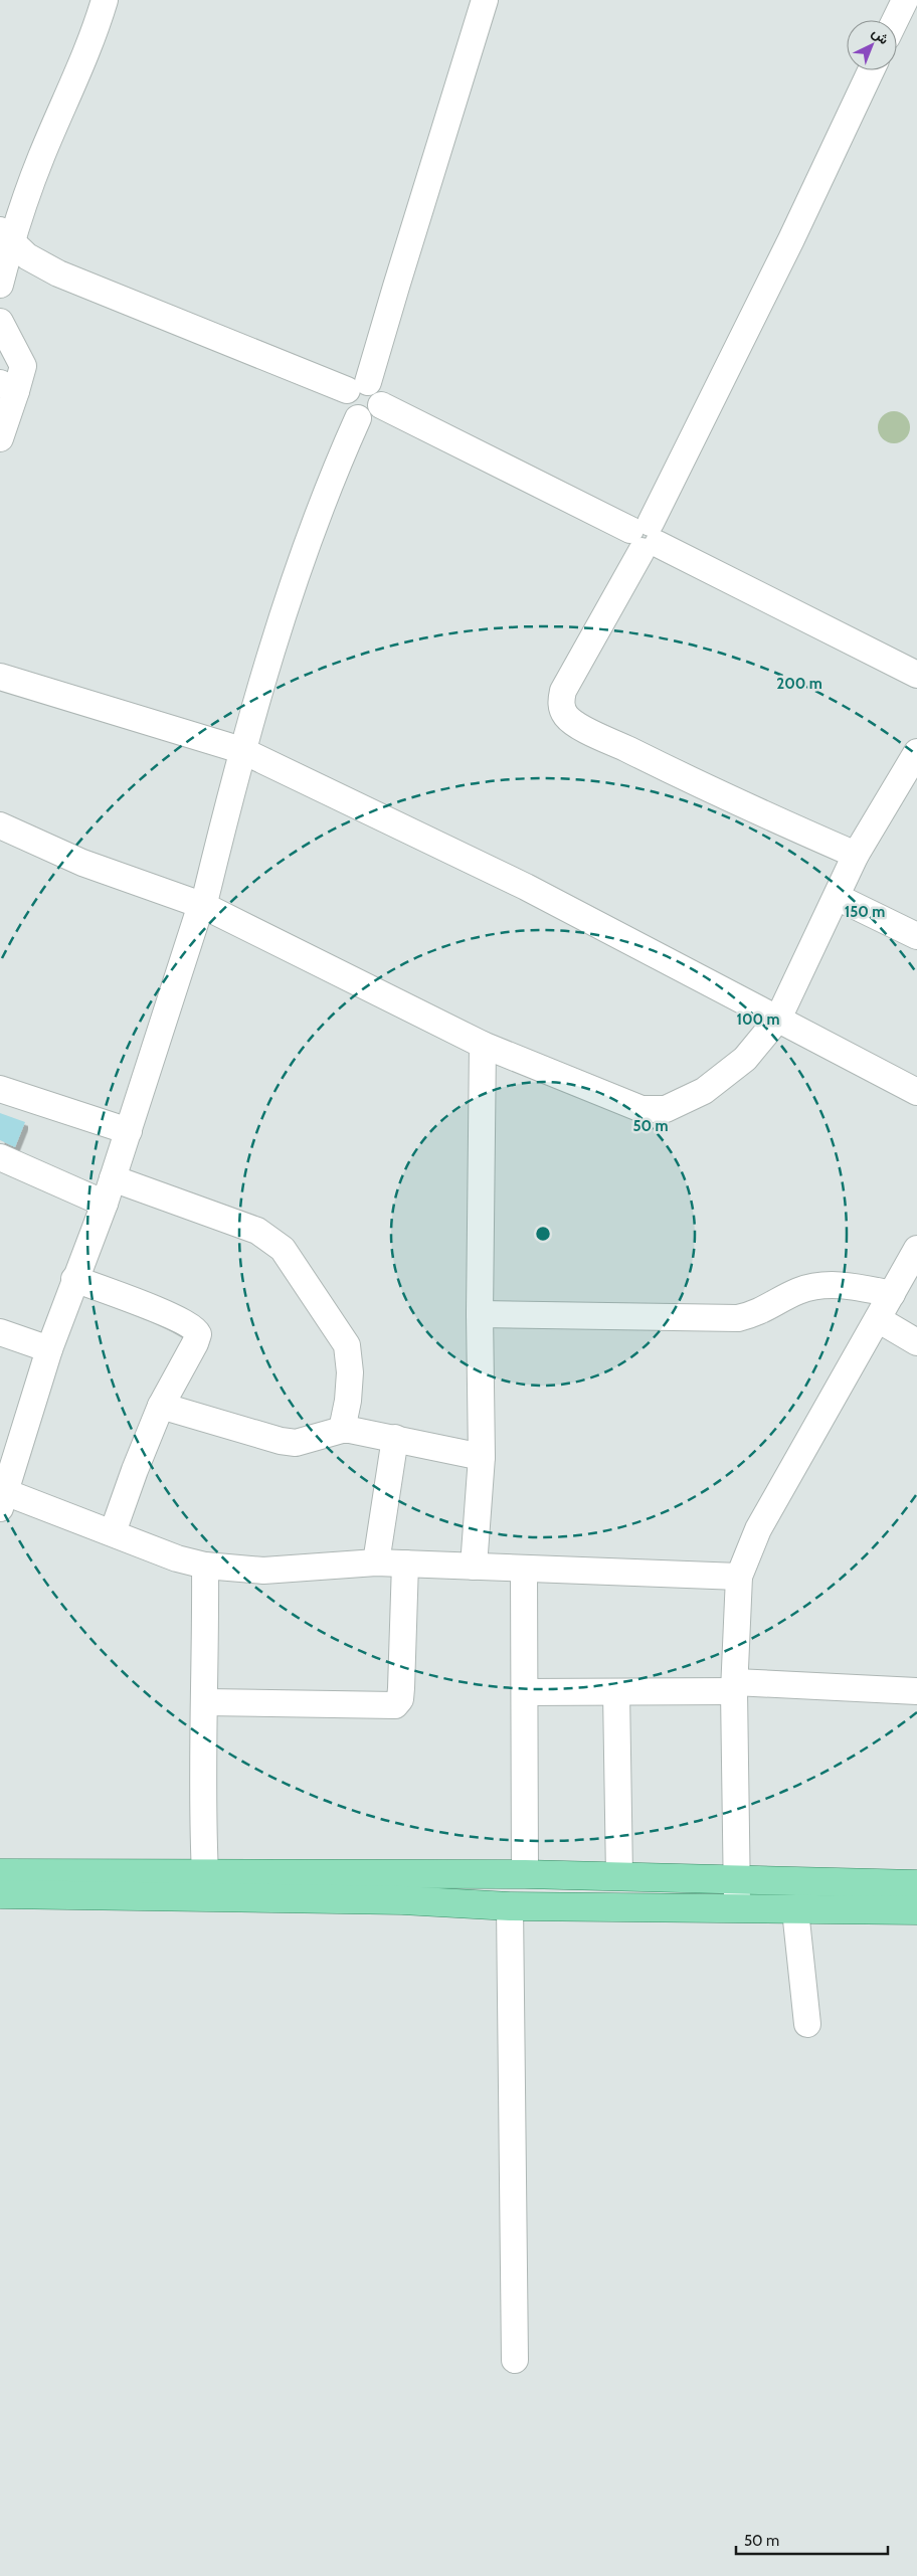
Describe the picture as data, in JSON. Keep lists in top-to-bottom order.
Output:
{
  "scale_bar": "50 m",
  "north": "top right",
  "rings": [
    "200 m",
    "150 m",
    "100 m",
    "50 m"
  ]
}
